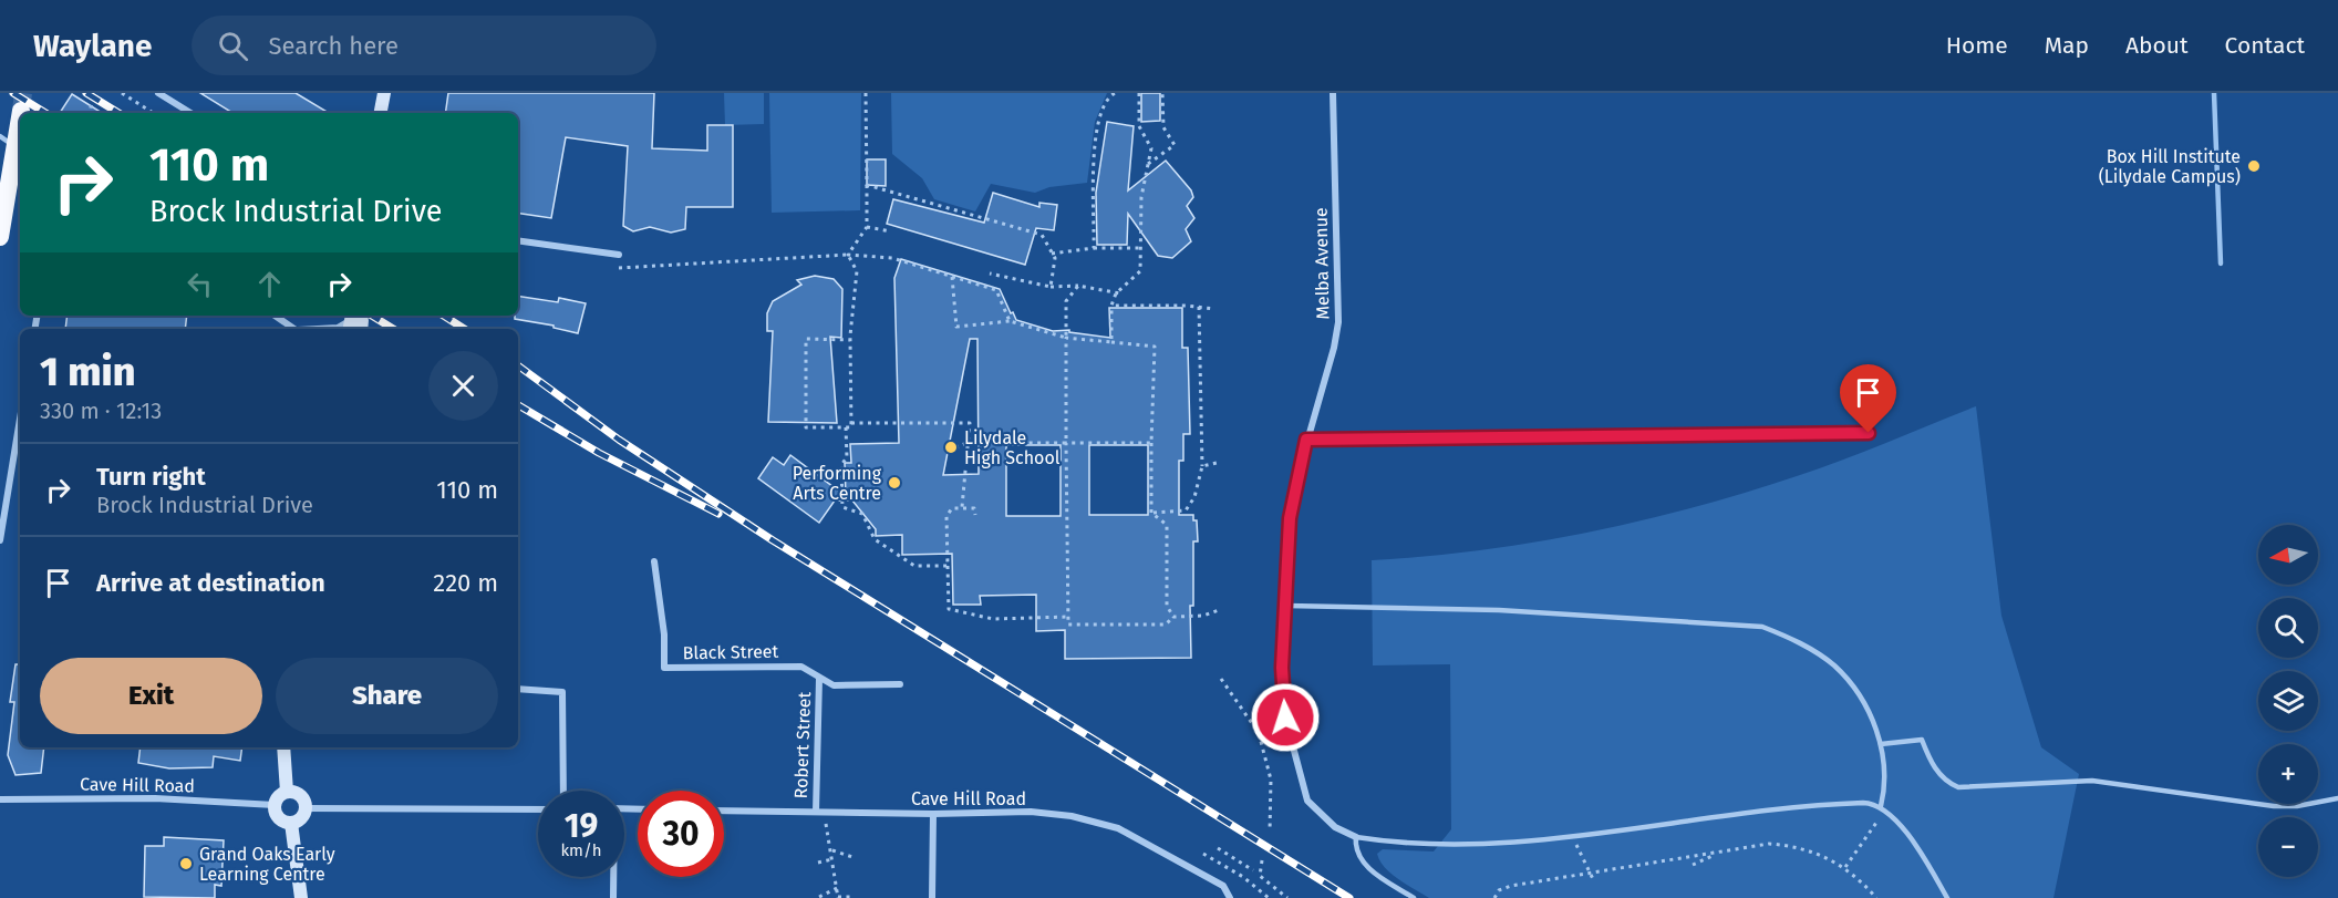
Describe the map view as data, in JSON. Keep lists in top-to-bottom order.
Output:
{
  "streets": {
    "street": [
      "Melba Avenue",
      "Black Street",
      "Robert Street",
      "Cave Hill Road"
    ]
  },
  "crossings": [
    ["Black Street", "Robert Street"],
    ["Robert Street", "Cave Hill Road"]
  ],
  "places": [
    "Box Hill Institute (Lilydale Campus)",
    "Lilydale High School",
    "Performing Arts Centre",
    "Grand Oaks Early Learning Centre"
  ],
  "north": "left",
  "page": {
    "header": "Waylane",
    "search": "Search here",
    "nav": [
      "Home",
      "Map",
      "About",
      "Contact"
    ],
    "turn": ["110 m", "Brock Industrial Drive"],
    "heading": ["1 min", "330 m · 12:13"],
    "list": [
      {
        "name": "Turn right",
        "note": "Brock Industrial Drive",
        "value": "110 m"
      },
      {
        "name": "Arrive at destination",
        "value": "220 m"
      }
    ],
    "map_buttons": ["+", "−"],
    "buttons": ["Exit", "Share"],
    "speed": "19 km/h",
    "limit": "30"
  }
}
